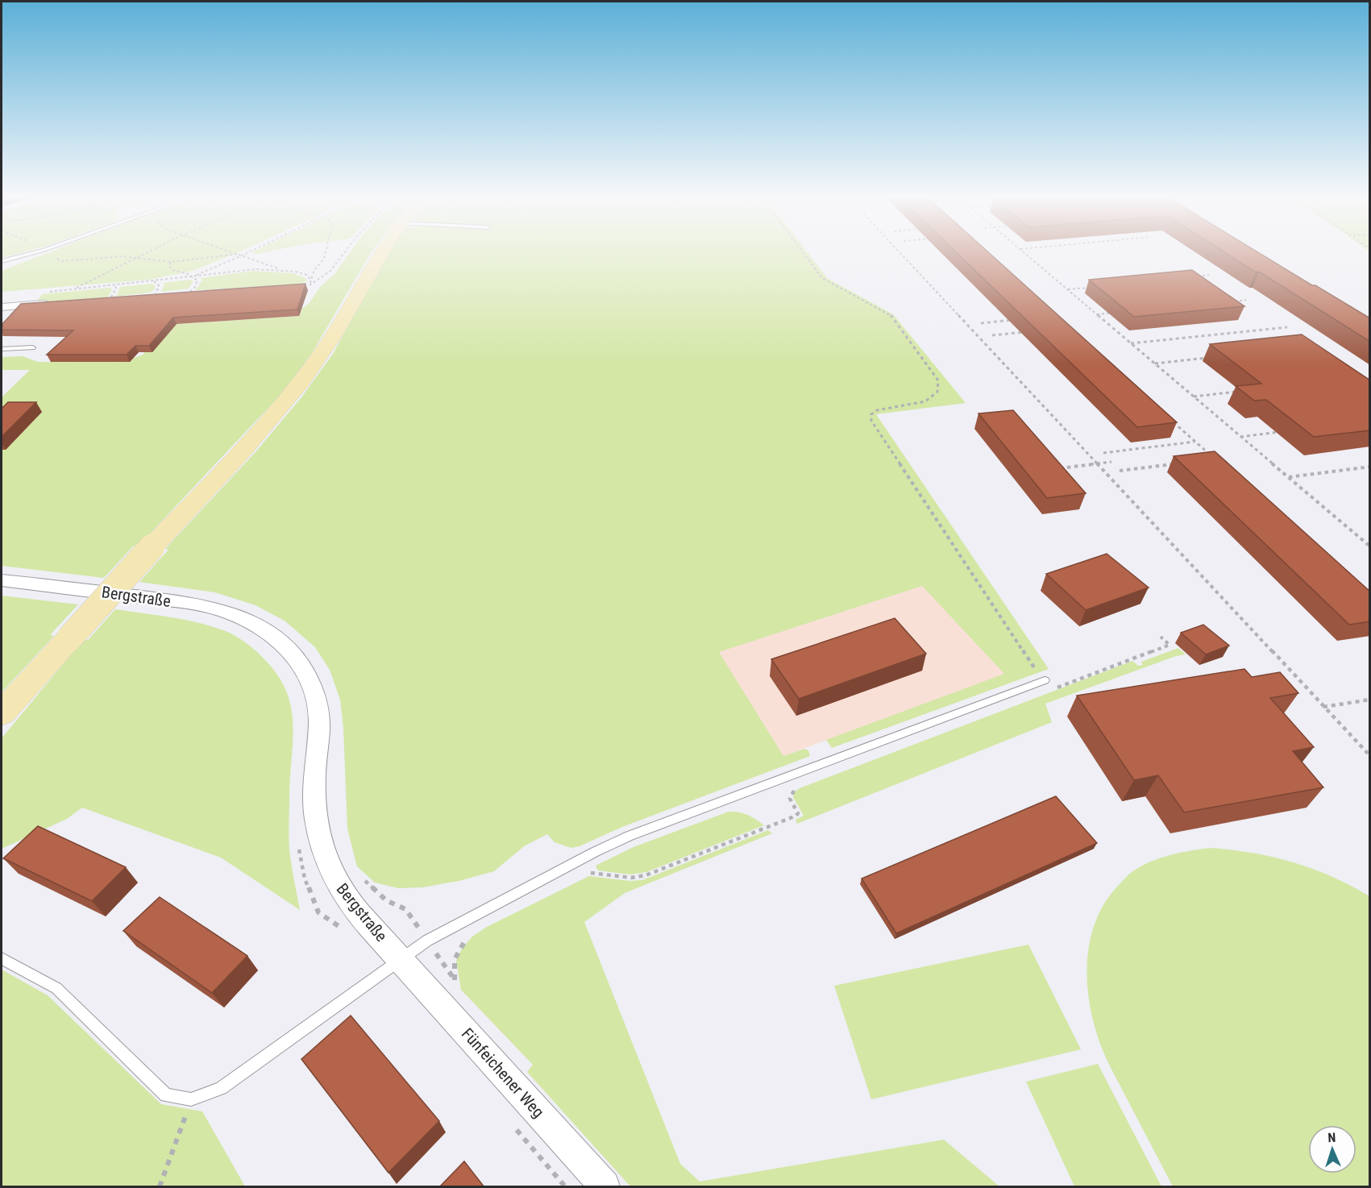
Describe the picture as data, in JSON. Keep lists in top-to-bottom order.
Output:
{
  "streets": {
    "street": ["Bergstraße", "Fünfeichener Weg"]
  },
  "crossings": [
    ["Bergstraße", "Fünfeichener Weg"]
  ],
  "north": "top"
}
